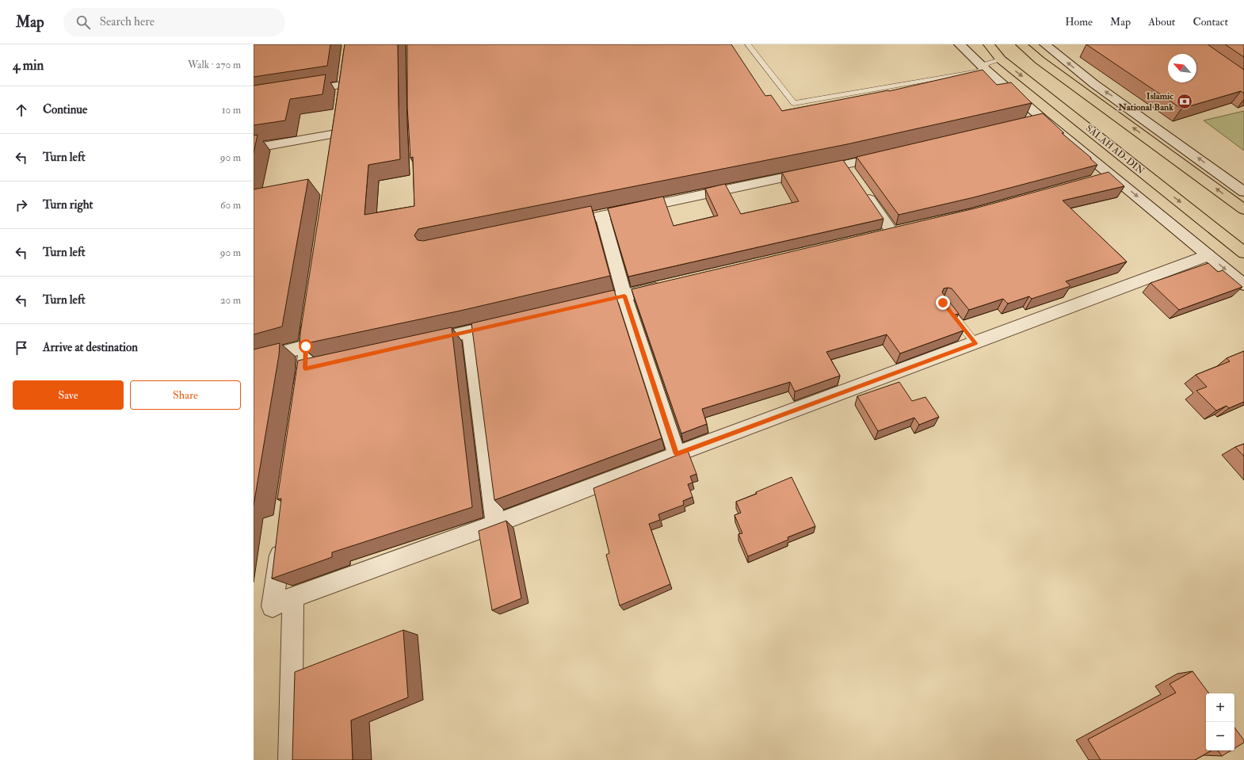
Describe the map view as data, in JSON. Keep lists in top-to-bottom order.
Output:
{
  "streets": {
    "highway": ["SALAH AD-DIN"]
  },
  "places": {
    "bank": ["Islamic National Bank"]
  },
  "north": "top left",
  "page": {
    "header": "Map",
    "search": "Search here",
    "nav": [
      "Home",
      "Map",
      "About",
      "Contact"
    ],
    "heading": ["4 min", "Walk · 270 m"],
    "list": [
      ["Continue", "10 m"],
      ["Turn left", "90 m"],
      ["Turn right", "60 m"],
      ["Turn left", "90 m"],
      ["Turn left", "20 m"],
      "Arrive at destination"
    ],
    "buttons": ["Save", "Share"],
    "map_buttons": ["+", "−"]
  }
}
